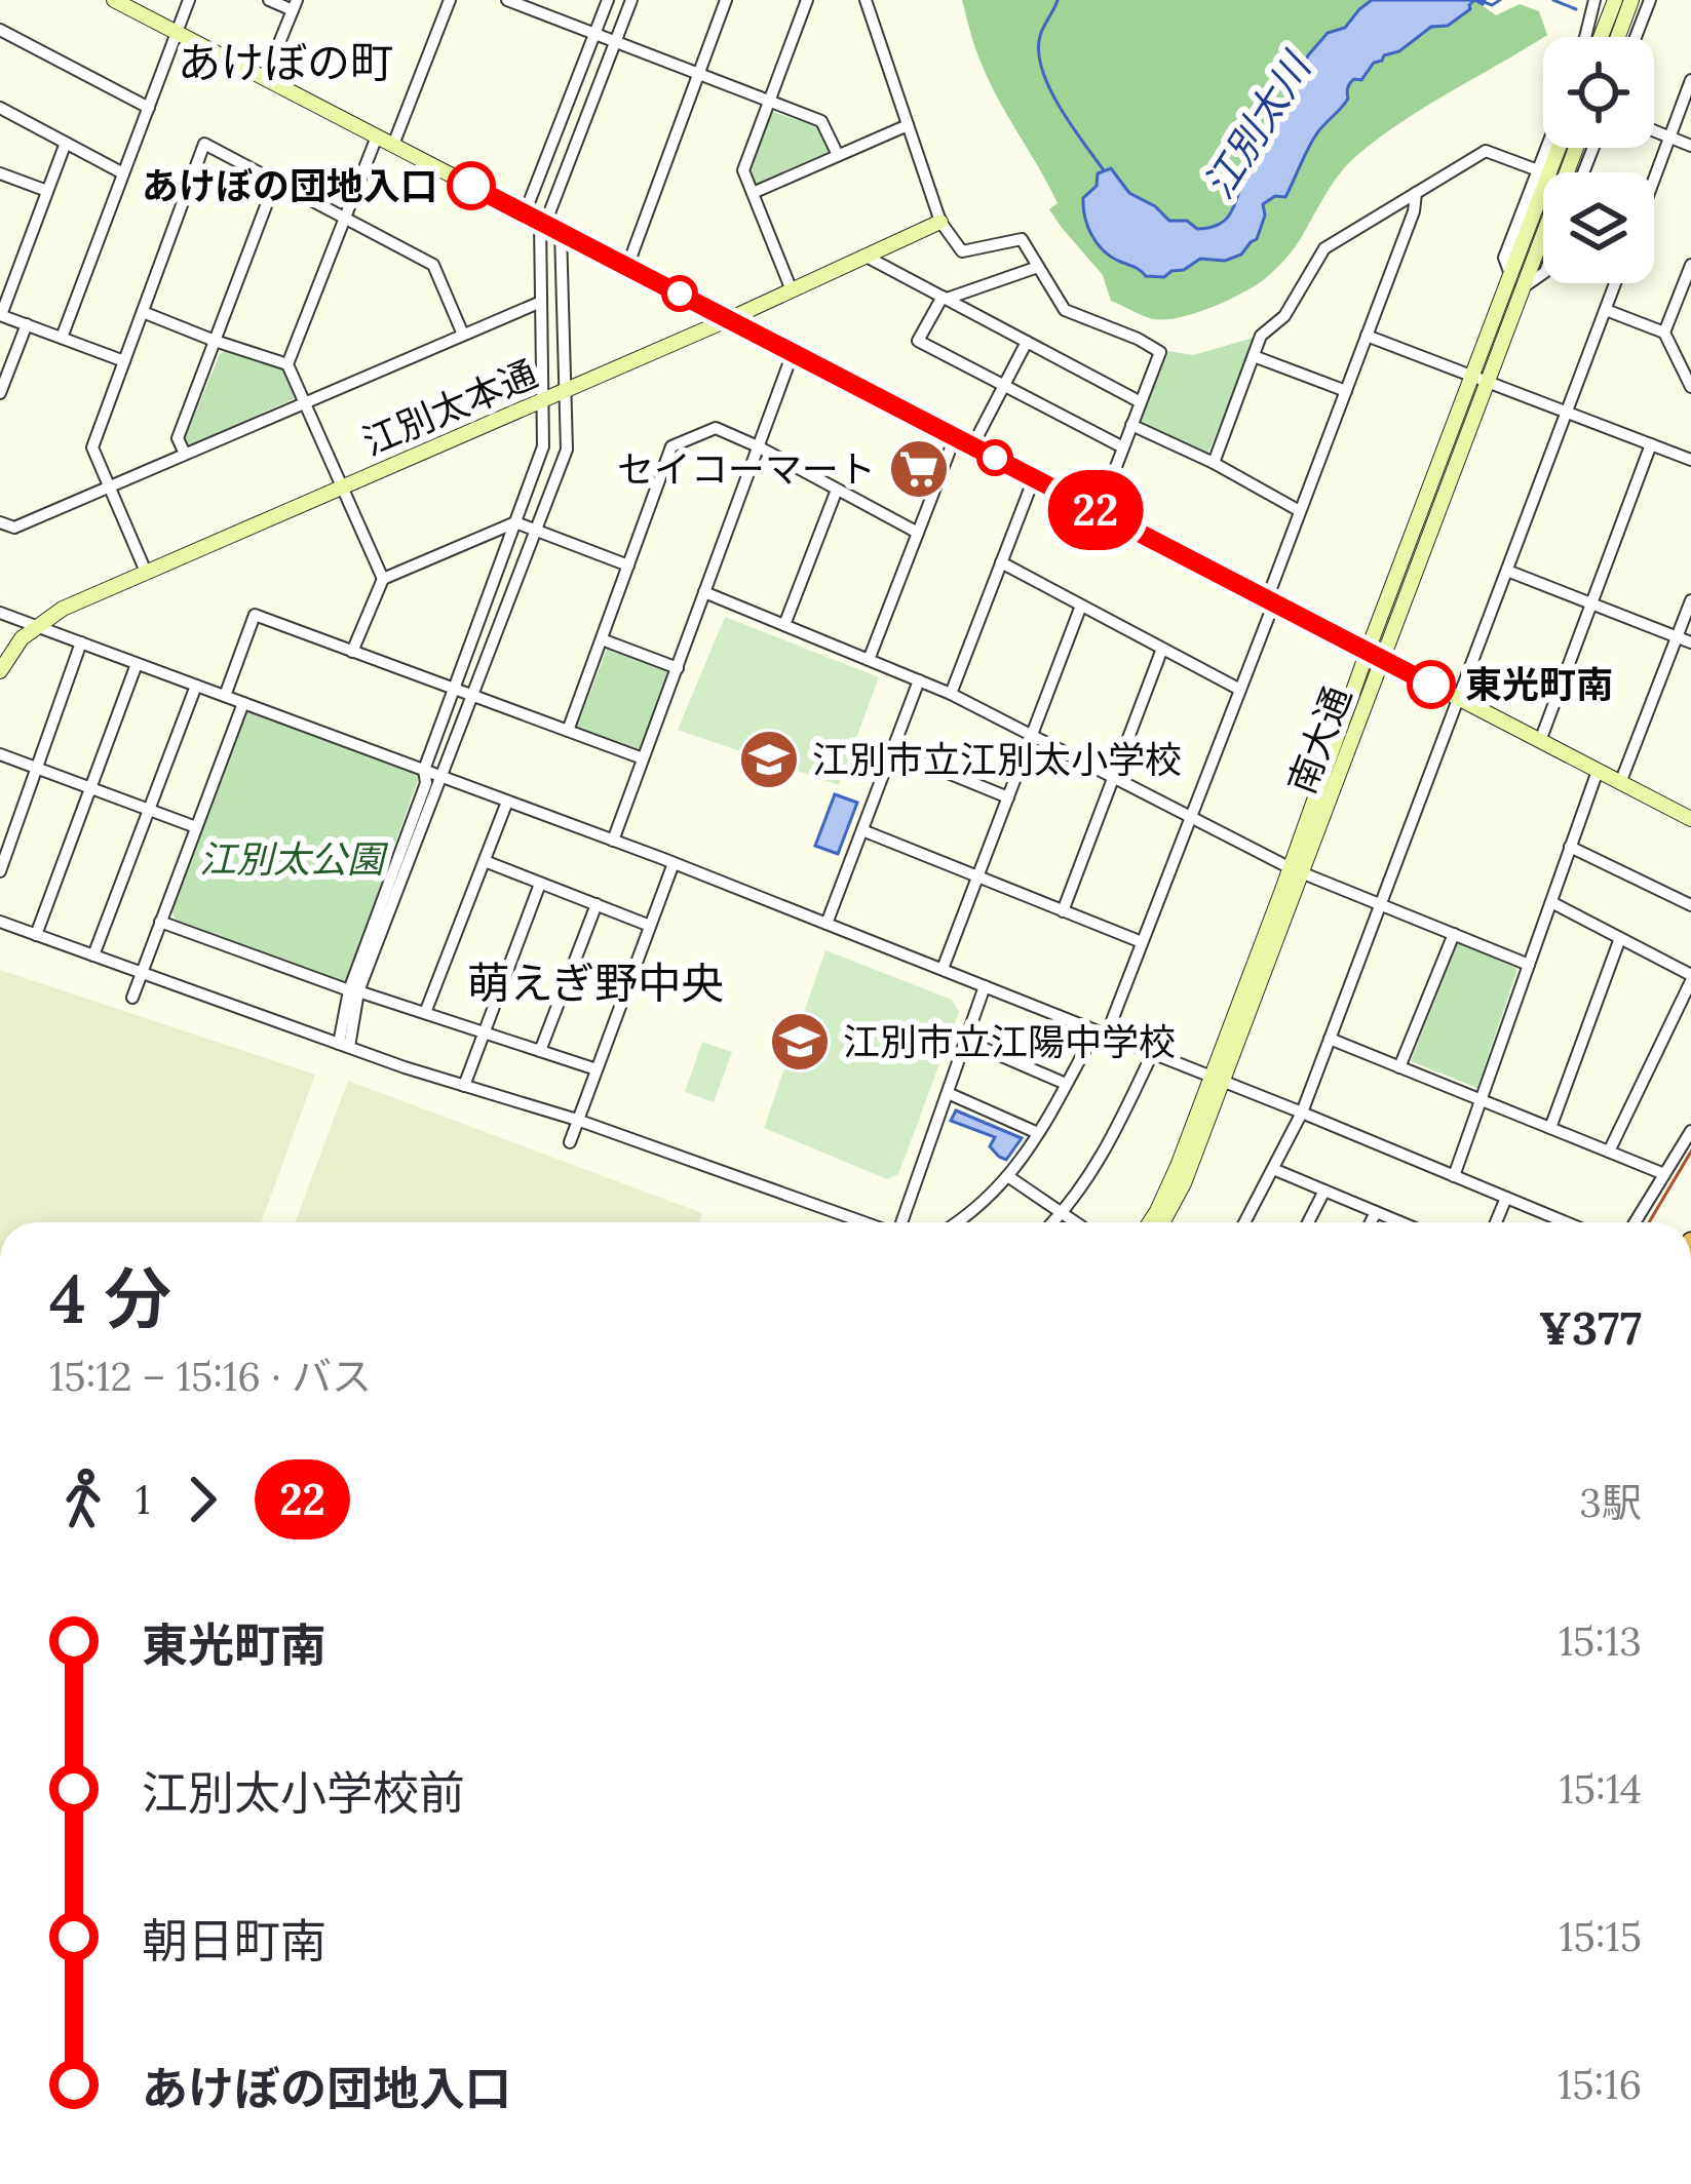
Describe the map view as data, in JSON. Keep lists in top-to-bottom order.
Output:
{
  "streets": {
    "main road": ["江別太本通", "南大通"]
  },
  "districts": ["あけぼの町", "萌えぎ野中央"],
  "water": ["江別太川"],
  "parks": ["江別太公園"],
  "places": {
    "other": ["あけぼの団地入口", "東光町南"],
    "supermarket": ["セイコーマート"],
    "school or university": ["江別市立江別太小学校", "江別市立江陽中学校"]
  },
  "lines": ["bus line 22"],
  "page": {
    "on_map": "22",
    "heading": ["4 分", "15:12 – 15:16 · バス", "¥377"],
    "legs": ["1", "22", "3駅"],
    "list": [
      {
        "name": "東光町南",
        "value": "15:13"
      },
      {
        "name": "江別太小学校前",
        "value": "15:14"
      },
      {
        "name": "朝日町南",
        "value": "15:15"
      },
      {
        "name": "あけぼの団地入口",
        "value": "15:16"
      }
    ]
  }
}
